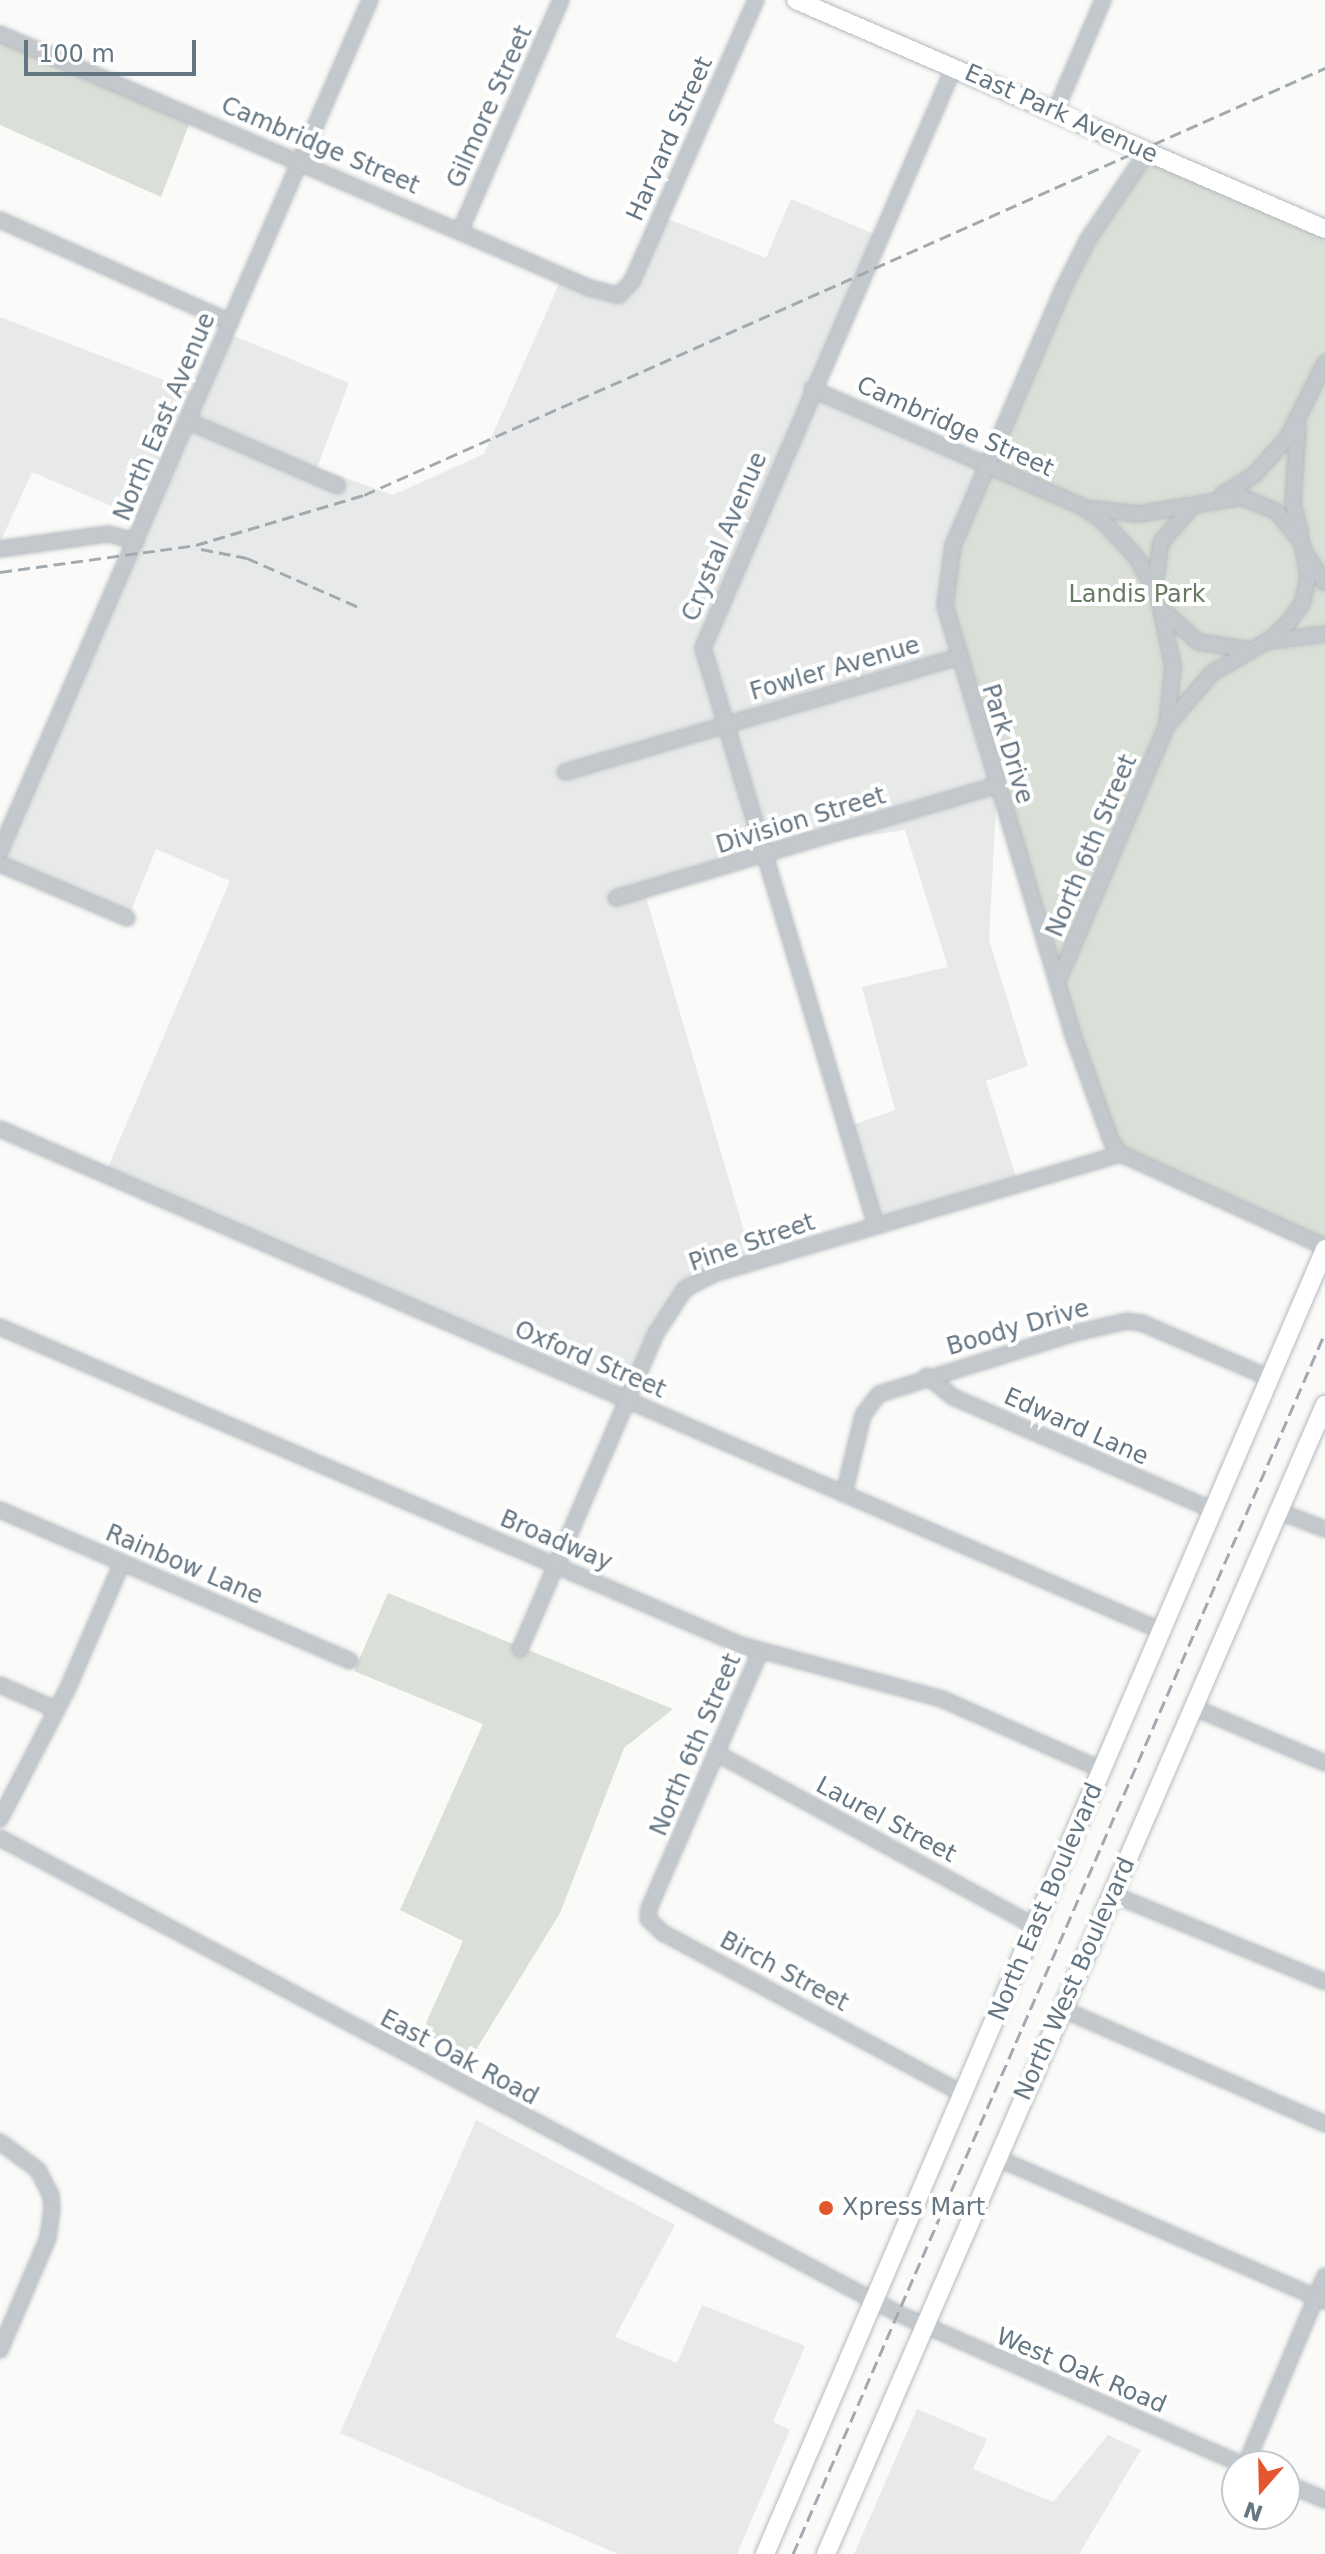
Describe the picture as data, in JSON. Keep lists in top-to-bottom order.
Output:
{
  "streets": {
    "main road": ["East Park Avenue", "North East Boulevard", "North West Boulevard"],
    "street": [
      "Gilmore Street",
      "Harvard Street",
      "Cambridge Street",
      "North East Avenue",
      "Crystal Avenue",
      "Fowler Avenue",
      "Park Drive",
      "Division Street",
      "North 6th Street",
      "Pine Street",
      "Boody Drive",
      "Oxford Street",
      "Edward Lane",
      "Broadway",
      "Rainbow Lane",
      "Laurel Street",
      "Birch Street",
      "East Oak Road",
      "West Oak Road"
    ]
  },
  "crossings": [
    ["Gilmore Street", "Cambridge Street"],
    ["East Park Avenue", "Crystal Avenue"],
    ["East Park Avenue", "Park Drive"],
    ["Harvard Street", "Cambridge Street"],
    ["Cambridge Street", "North East Avenue"],
    ["Cambridge Street", "Crystal Avenue"],
    ["Cambridge Street", "Park Drive"],
    ["Cambridge Street", "North 6th Street"],
    ["Crystal Avenue", "Fowler Avenue"],
    ["Crystal Avenue", "Division Street"],
    ["Crystal Avenue", "Pine Street"],
    ["Fowler Avenue", "Park Drive"],
    ["Park Drive", "Division Street"],
    ["Park Drive", "North 6th Street"],
    ["Park Drive", "Pine Street"],
    ["North 6th Street", "Broadway"],
    ["North 6th Street", "Laurel Street"],
    ["North 6th Street", "Birch Street"],
    ["Pine Street", "Oxford Street"],
    ["Pine Street", "Broadway"],
    ["Boody Drive", "Oxford Street"],
    ["Boody Drive", "Edward Lane"],
    ["Boody Drive", "North East Boulevard"],
    ["Oxford Street", "North East Boulevard"],
    ["Edward Lane", "North East Boulevard"],
    ["Broadway", "North East Boulevard"],
    ["Laurel Street", "North East Boulevard"],
    ["North East Boulevard", "Birch Street"],
    ["North East Boulevard", "East Oak Road"],
    ["North West Boulevard", "West Oak Road"],
    ["East Oak Road", "West Oak Road"]
  ],
  "parks": ["Landis Park"],
  "places": ["Xpress Mart"],
  "scale_bar": "100 m",
  "north": "bottom"
}
